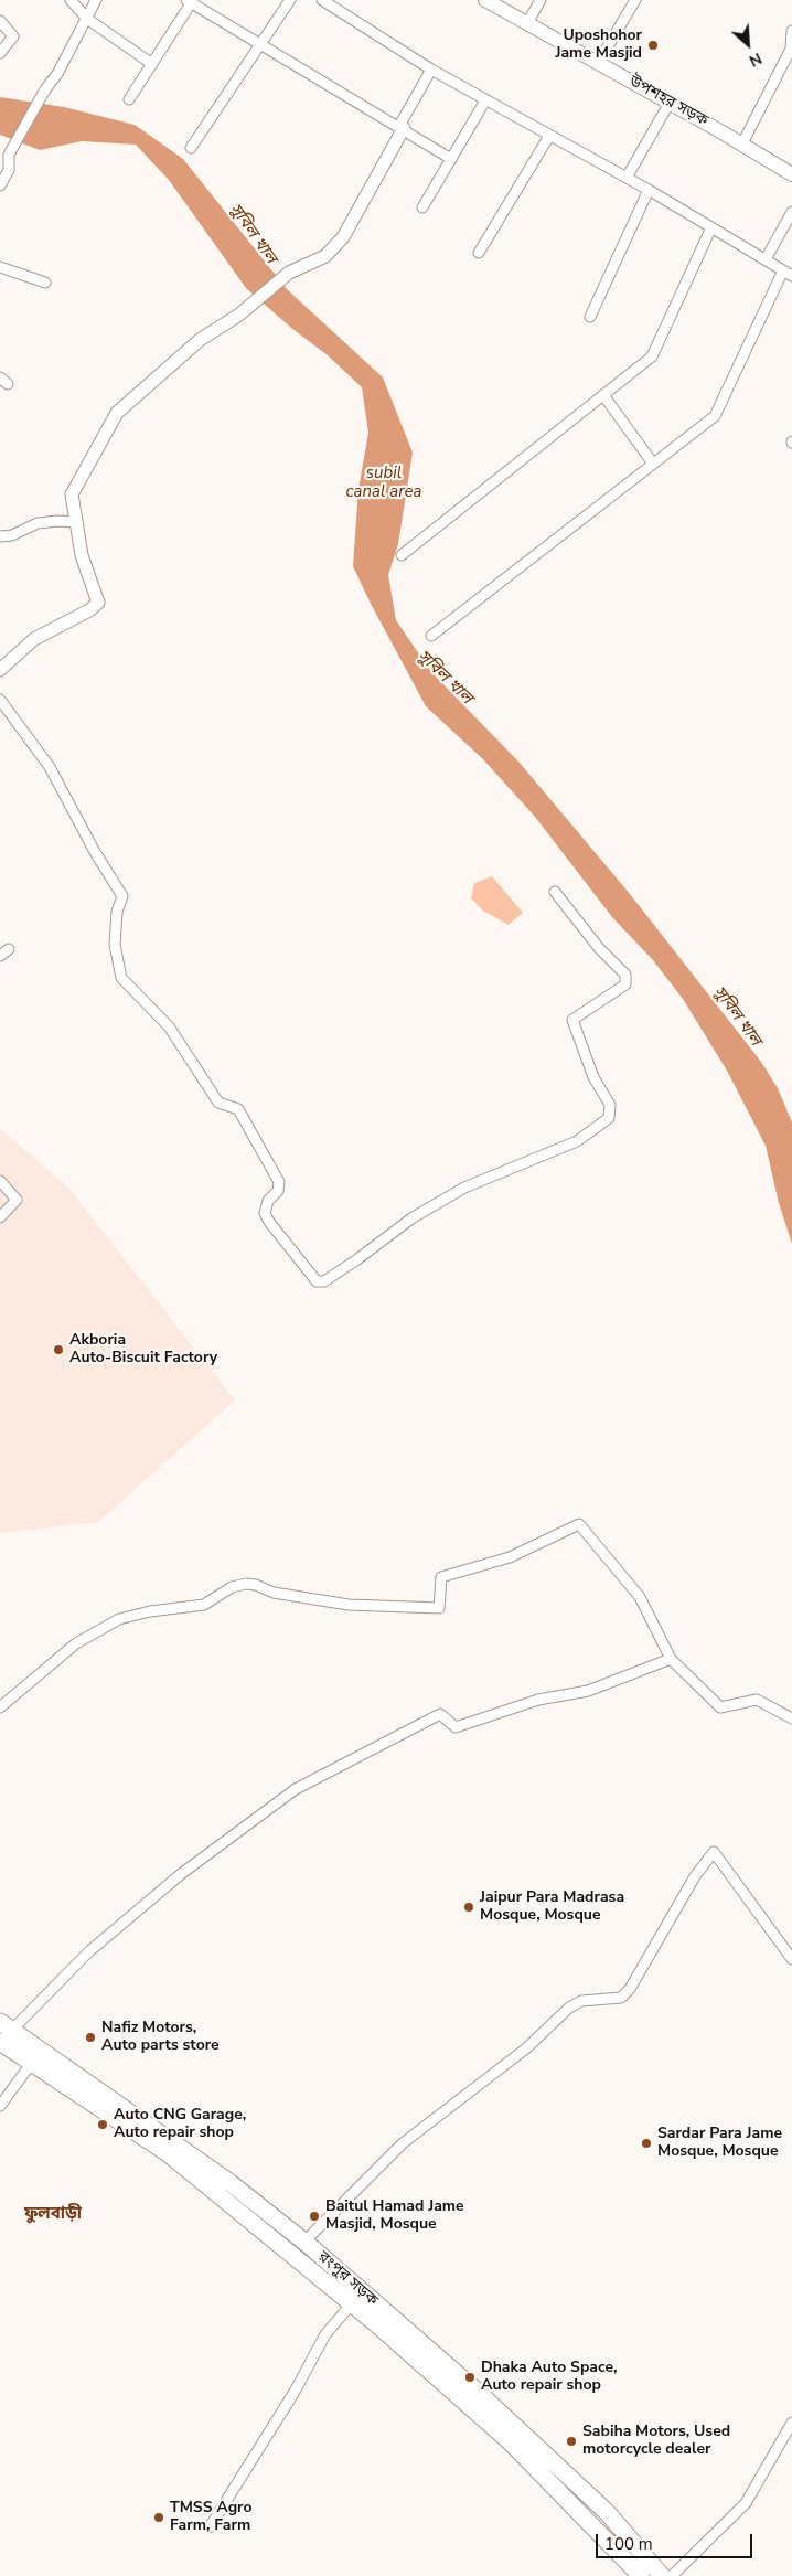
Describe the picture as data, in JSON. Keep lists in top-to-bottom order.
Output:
{
  "streets": {
    "highway": ["রংপুর সড়ক"],
    "main road": ["উপশহর সড়ক"]
  },
  "districts": ["ফুলবাড়ী"],
  "water": ["সুবিল খাল", "subil canal area"],
  "places": [
    "Uposhohor Jame Masjid",
    "Akboria Auto-Biscuit Factory",
    "Jaipur Para Madrasa Mosque, Mosque",
    "Nafiz Motors, Auto parts store",
    "Auto CNG Garage, Auto repair shop",
    "Sardar Para Jame Mosque, Mosque",
    "Baitul Hamad Jame Masjid, Mosque",
    "Dhaka Auto Space, Auto repair shop",
    "Sabiha Motors, Used motorcycle dealer",
    "TMSS Agro Farm, Farm"
  ],
  "scale_bar": "100 m",
  "north": "bottom right"
}
